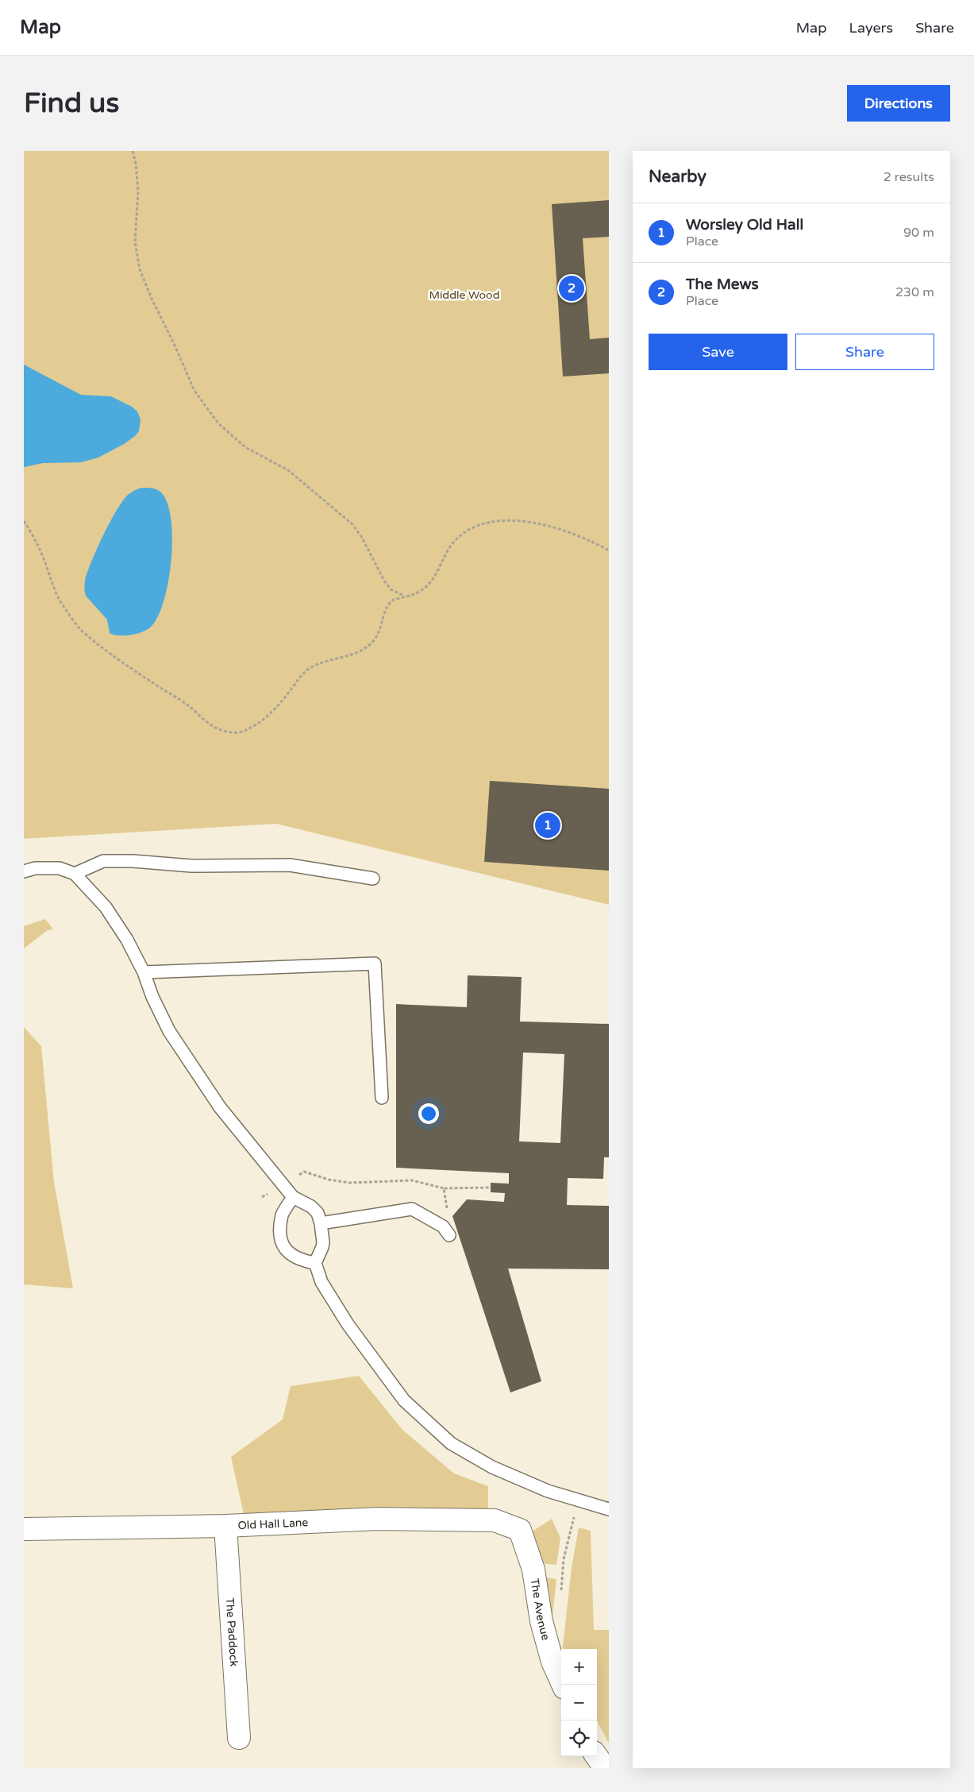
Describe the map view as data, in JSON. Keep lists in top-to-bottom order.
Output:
{
  "streets": {
    "street": ["Old Hall Lane", "The Avenue", "The Paddock"]
  },
  "crossings": [
    ["Old Hall Lane", "The Avenue"],
    ["Old Hall Lane", "The Paddock"]
  ],
  "parks": ["Middle Wood"],
  "page": {
    "header": "Map",
    "nav": ["Map", "Layers", "Share"],
    "buttons": [
      "Directions",
      ["Save", "Share"]
    ],
    "title": "Find us",
    "heading": ["Nearby", "2 results"],
    "list": [
      {
        "mark": "1",
        "name": "Worsley Old Hall",
        "note": "Place",
        "value": "90 m"
      },
      {
        "mark": "2",
        "name": "The Mews",
        "note": "Place",
        "value": "230 m"
      }
    ],
    "pins": ["2", "1"],
    "map_buttons": ["+", "−"]
  }
}
